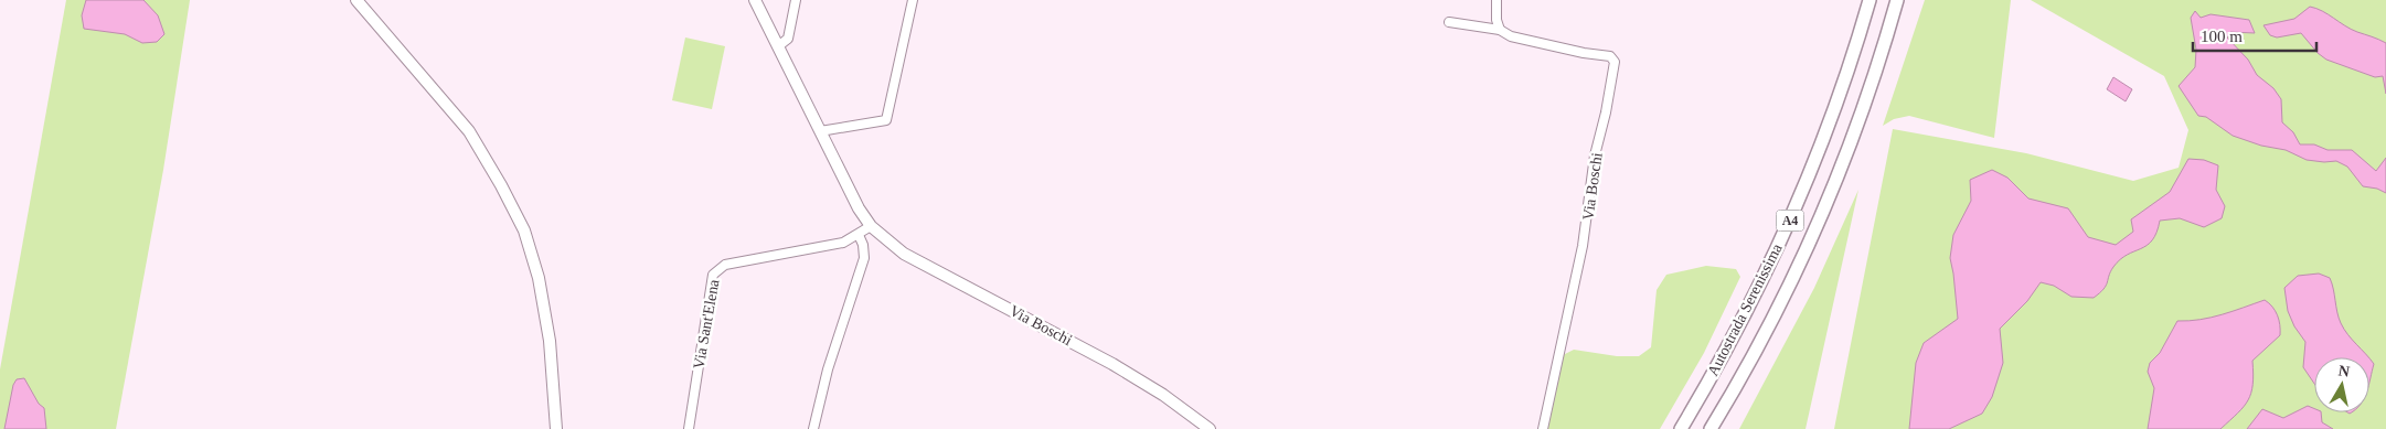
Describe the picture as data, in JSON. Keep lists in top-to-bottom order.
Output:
{
  "streets": {
    "highway": ["A4", "Autostrada Serenissima"],
    "main road": ["Via Boschi"],
    "street": ["Via Sant'Elena"]
  },
  "scale_bar": "100 m",
  "north": "top"
}
